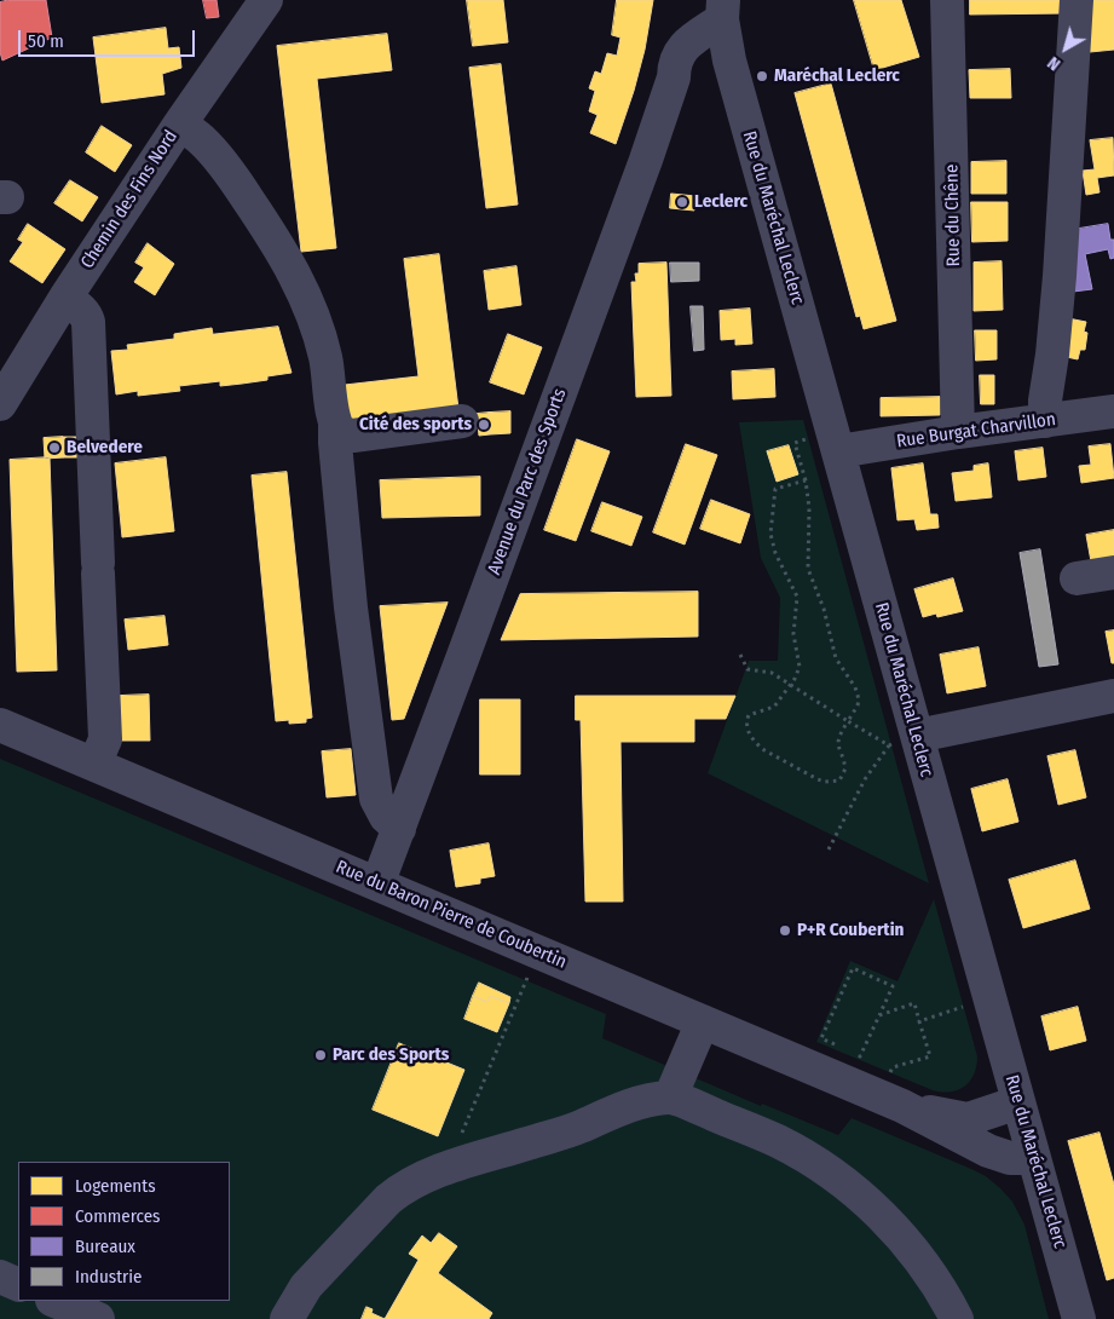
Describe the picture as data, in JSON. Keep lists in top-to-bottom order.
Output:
{
  "streets": {
    "street": [
      "Chemin des Fins Nord",
      "Rue du Chêne",
      "Rue du Maréchal Leclerc",
      "Rue Burgat Charvillon",
      "Avenue du Parc des Sports",
      "Rue du Baron Pierre de Coubertin"
    ]
  },
  "crossings": [
    ["Rue du Chêne", "Rue Burgat Charvillon"],
    ["Rue du Maréchal Leclerc", "Rue Burgat Charvillon"],
    ["Rue du Maréchal Leclerc", "Avenue du Parc des Sports"],
    ["Rue du Maréchal Leclerc", "Rue du Baron Pierre de Coubertin"],
    ["Avenue du Parc des Sports", "Rue du Baron Pierre de Coubertin"]
  ],
  "places": [
    "Maréchal Leclerc",
    "Leclerc",
    "Cité des sports",
    "Belvedere",
    "P+R Coubertin",
    "Parc des Sports"
  ],
  "legend": [
    "Logements",
    "Commerces",
    "Bureaux",
    "Industrie"
  ],
  "scale_bar": "50 m",
  "north": "bottom left"
}
